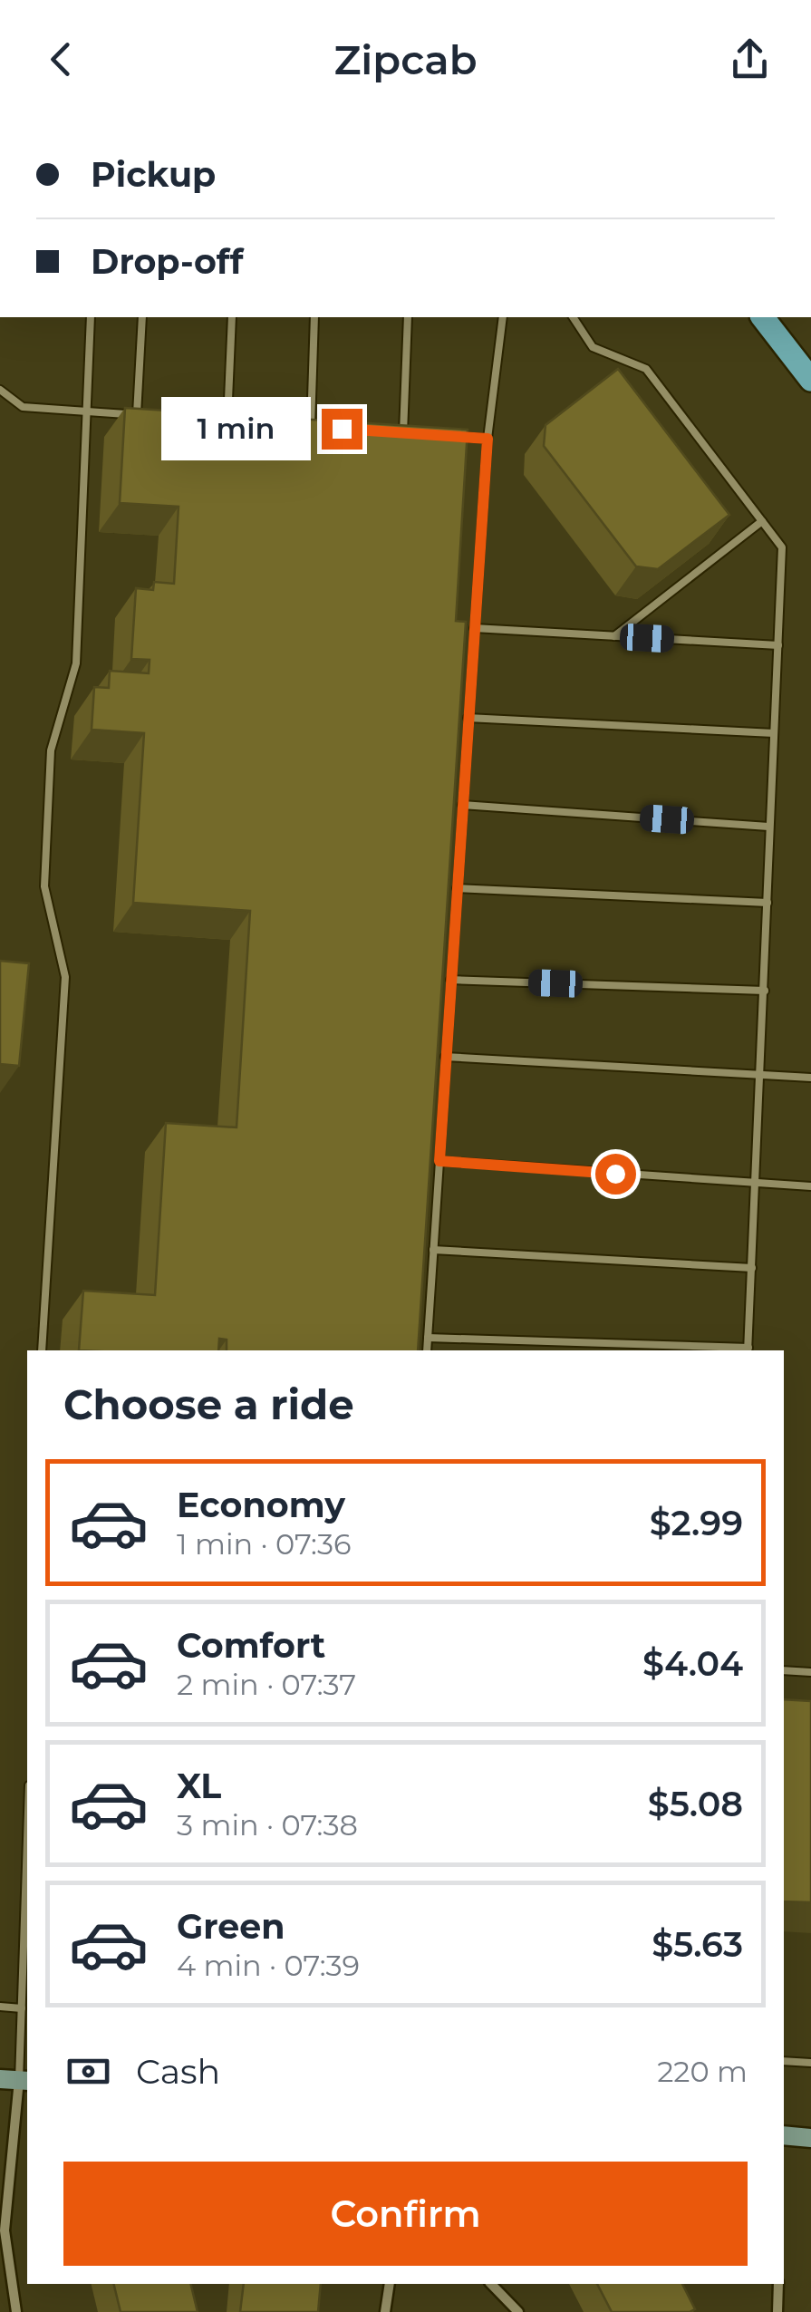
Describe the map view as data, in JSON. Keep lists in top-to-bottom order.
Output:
{
  "page": {
    "header": "Zipcab",
    "banner": ["Pickup", "Drop-off"],
    "bubble": "1 min",
    "heading": "Choose a ride",
    "list": [
      {
        "name": "Economy",
        "note": "1 min · 07:36",
        "value": "$2.99"
      },
      {
        "name": "Comfort",
        "note": "2 min · 07:37",
        "value": "$4.04"
      },
      {
        "name": "XL",
        "note": "3 min · 07:38",
        "value": "$5.08"
      },
      {
        "name": "Green",
        "note": "4 min · 07:39",
        "value": "$5.63"
      }
    ],
    "pay": ["Cash", "220 m"],
    "buttons": "Confirm"
  }
}
